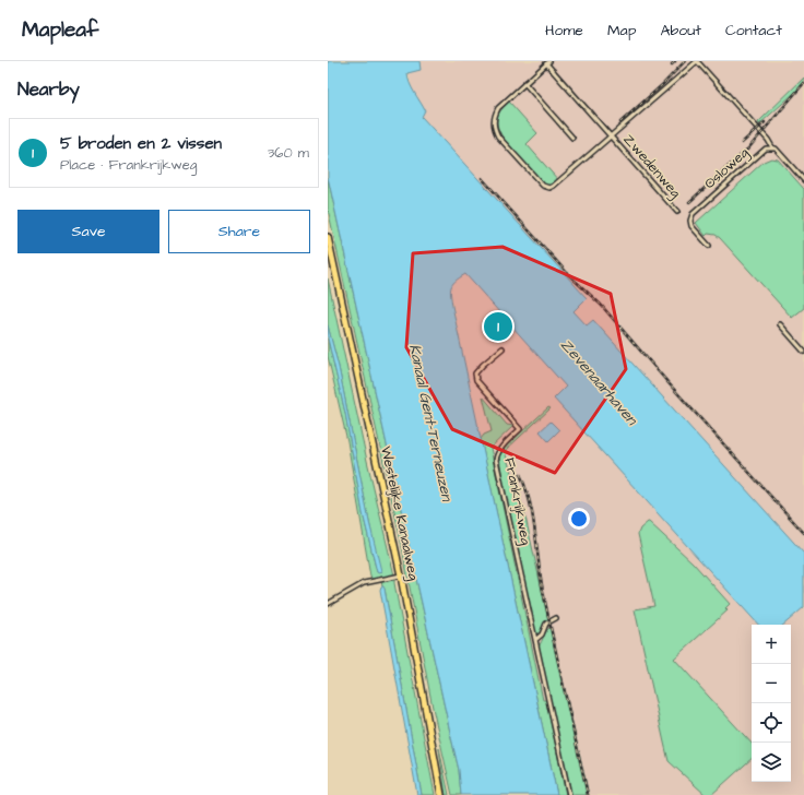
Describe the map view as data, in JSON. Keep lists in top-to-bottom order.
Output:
{
  "streets": {
    "main road": ["Westelijke Kanaalweg"],
    "street": ["Zwedenweg", "Osloweg", "Frankrijkweg"]
  },
  "water": ["Zevenaarhaven", "Kanaal Gent-Terneuzen"],
  "page": {
    "header": "Mapleaf",
    "nav": [
      "Home",
      "Map",
      "About",
      "Contact"
    ],
    "heading": "Nearby",
    "list": [
      {
        "mark": "1",
        "name": "5 broden en 2 vissen",
        "note": "Place · Frankrijkweg",
        "value": "360 m"
      }
    ],
    "buttons": ["Save", "Share"],
    "pins": "1",
    "map_buttons": ["+", "−"]
  }
}
